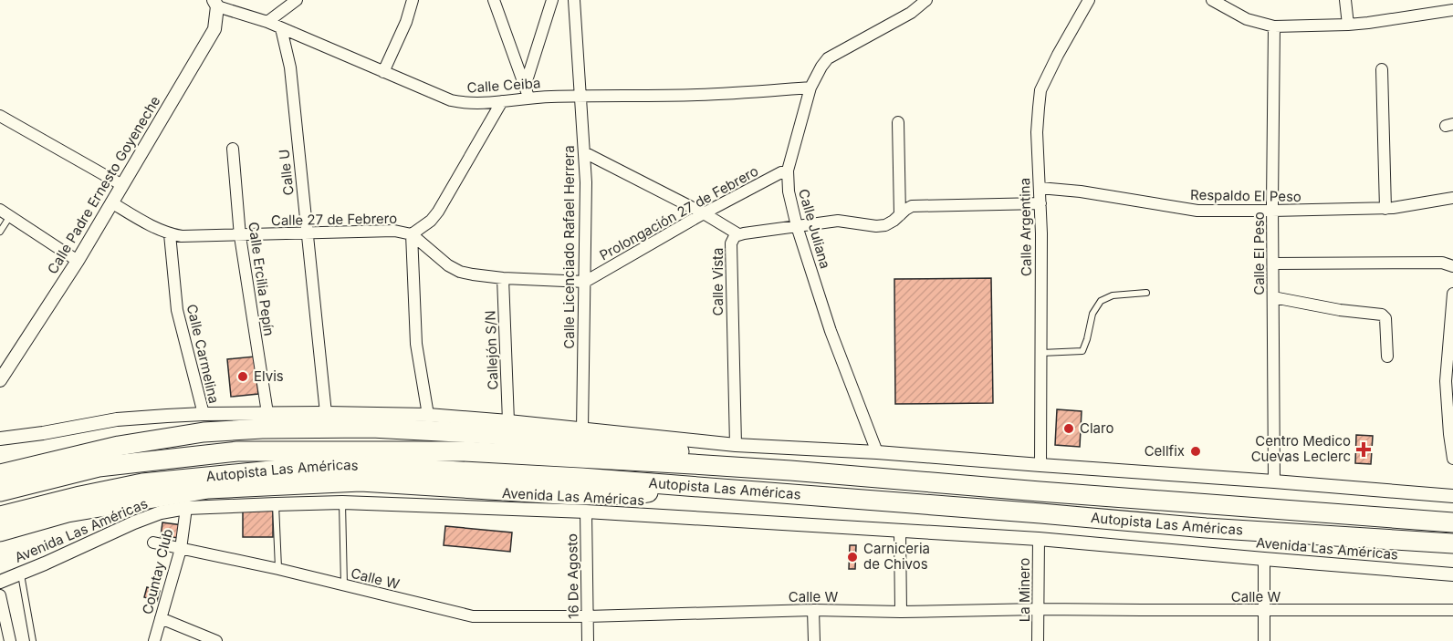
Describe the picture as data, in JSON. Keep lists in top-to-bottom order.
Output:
{
  "streets": {
    "highway": ["Autopista Las Américas"],
    "street": [
      "Calle Ceiba",
      "Calle U",
      "Calle Padre Ernesto Goyeneche",
      "Respaldo El Peso",
      "Prolongación 27 de Febrero",
      "Calle 27 de Febrero",
      "Calle Argentina",
      "Calle Juliana",
      "Calle Licenciado Rafael Herrera",
      "Calle El Peso",
      "Calle Ercilia Pepín",
      "Calle Vista",
      "Callejón S/N",
      "Calle Carmelina",
      "Avenida Las Américas",
      "Countay Club",
      "16 De Agosto",
      "Calle W",
      "La Minero"
    ]
  },
  "crossings": [
    ["Calle Ceiba", "Calle U"],
    ["Calle Ceiba", "Calle Padre Ernesto Goyeneche"],
    ["Calle Ceiba", "Calle Juliana"],
    ["Calle Ceiba", "Calle Licenciado Rafael Herrera"],
    ["Calle U", "Calle 27 de Febrero"],
    ["Calle Padre Ernesto Goyeneche", "Calle 27 de Febrero"],
    ["Respaldo El Peso", "Calle Argentina"],
    ["Respaldo El Peso", "Calle El Peso"],
    ["Prolongación 27 de Febrero", "Calle 27 de Febrero"],
    ["Prolongación 27 de Febrero", "Calle Juliana"],
    ["Prolongación 27 de Febrero", "Calle Licenciado Rafael Herrera"],
    ["Calle 27 de Febrero", "Calle Licenciado Rafael Herrera"],
    ["Calle 27 de Febrero", "Calle Ercilia Pepín"],
    ["Calle 27 de Febrero", "Callejón S/N"],
    ["Calle 27 de Febrero", "Calle Carmelina"],
    ["Calle Argentina", "Calle Vista"],
    ["Calle Juliana", "Calle Vista"],
    ["Avenida Las Américas", "Countay Club"],
    ["Avenida Las Américas", "16 De Agosto"],
    ["Avenida Las Américas", "La Minero"],
    ["Countay Club", "Calle W"],
    ["16 De Agosto", "Calle W"],
    ["Calle W", "La Minero"]
  ],
  "places": {
    "other": [
      "Elvis",
      "Claro",
      "Cellfix",
      "Carniceria de Chivos"
    ],
    "health": ["Centro Medico Cuevas Leclerc"]
  }
}
